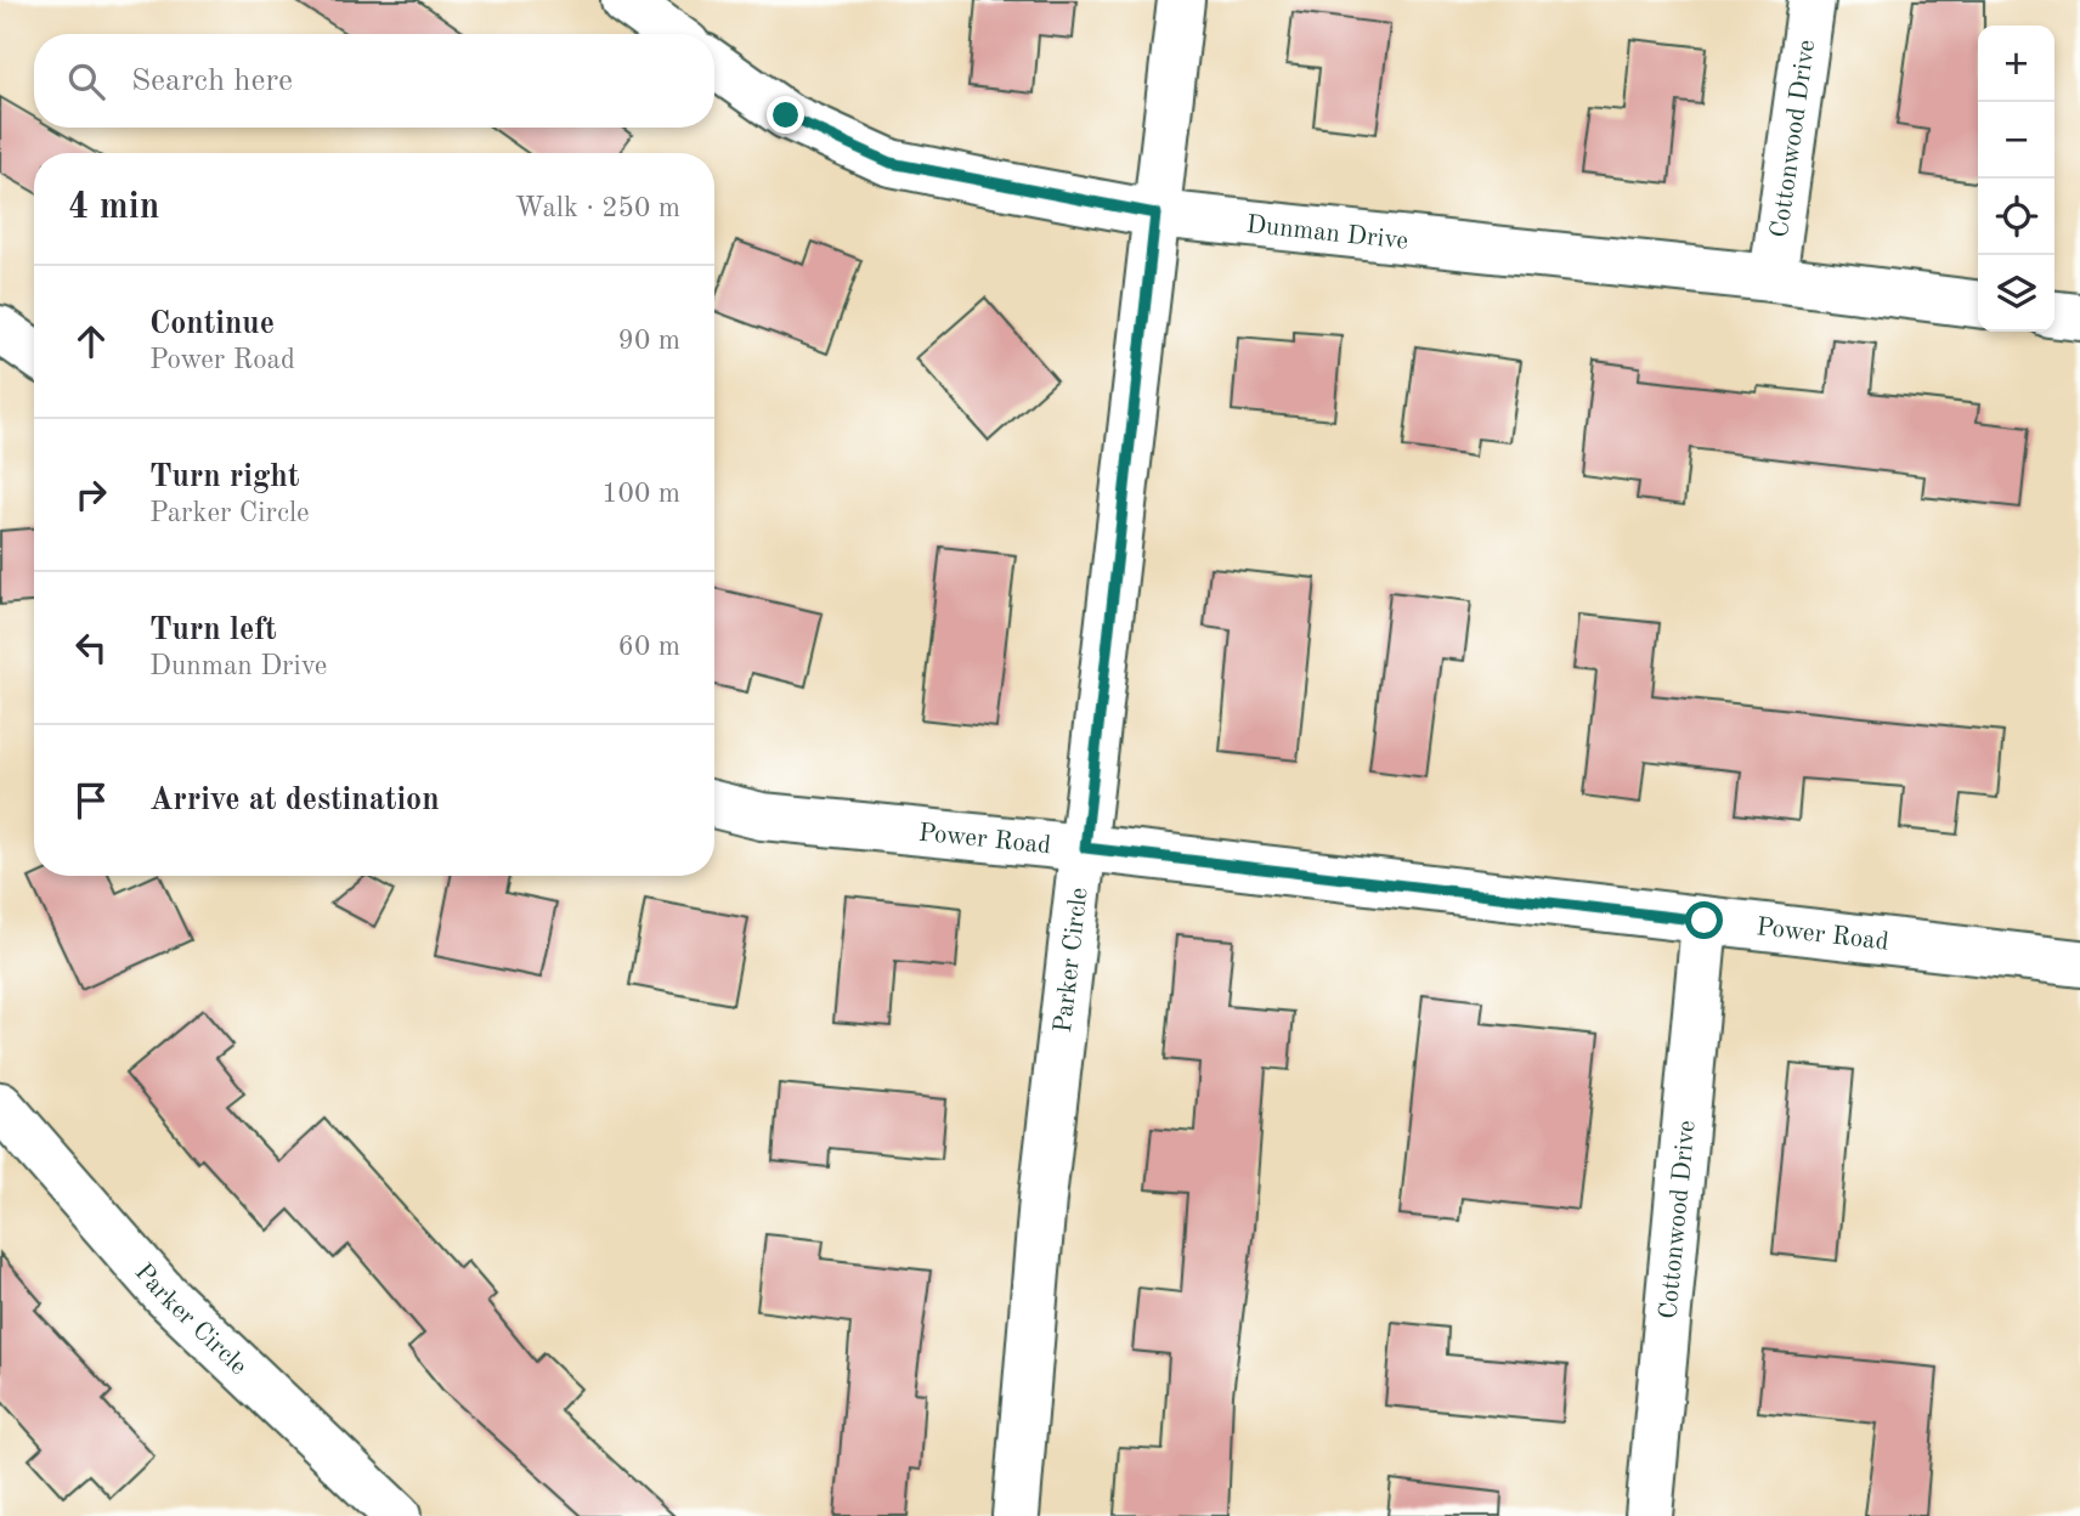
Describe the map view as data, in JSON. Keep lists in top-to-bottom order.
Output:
{
  "streets": {
    "street": [
      "Cottonwood Drive",
      "Dunman Drive",
      "Power Road",
      "Parker Circle"
    ]
  },
  "crossings": [
    ["Cottonwood Drive", "Dunman Drive"],
    ["Cottonwood Drive", "Power Road"],
    ["Dunman Drive", "Parker Circle"],
    ["Power Road", "Parker Circle"]
  ],
  "page": {
    "map_buttons": ["+", "−"],
    "search": "Search here",
    "heading": ["4 min", "Walk · 250 m"],
    "list": [
      ["Continue", "Power Road", "90 m"],
      ["Turn right", "Parker Circle", "100 m"],
      ["Turn left", "Dunman Drive", "60 m"],
      "Arrive at destination"
    ]
  }
}
